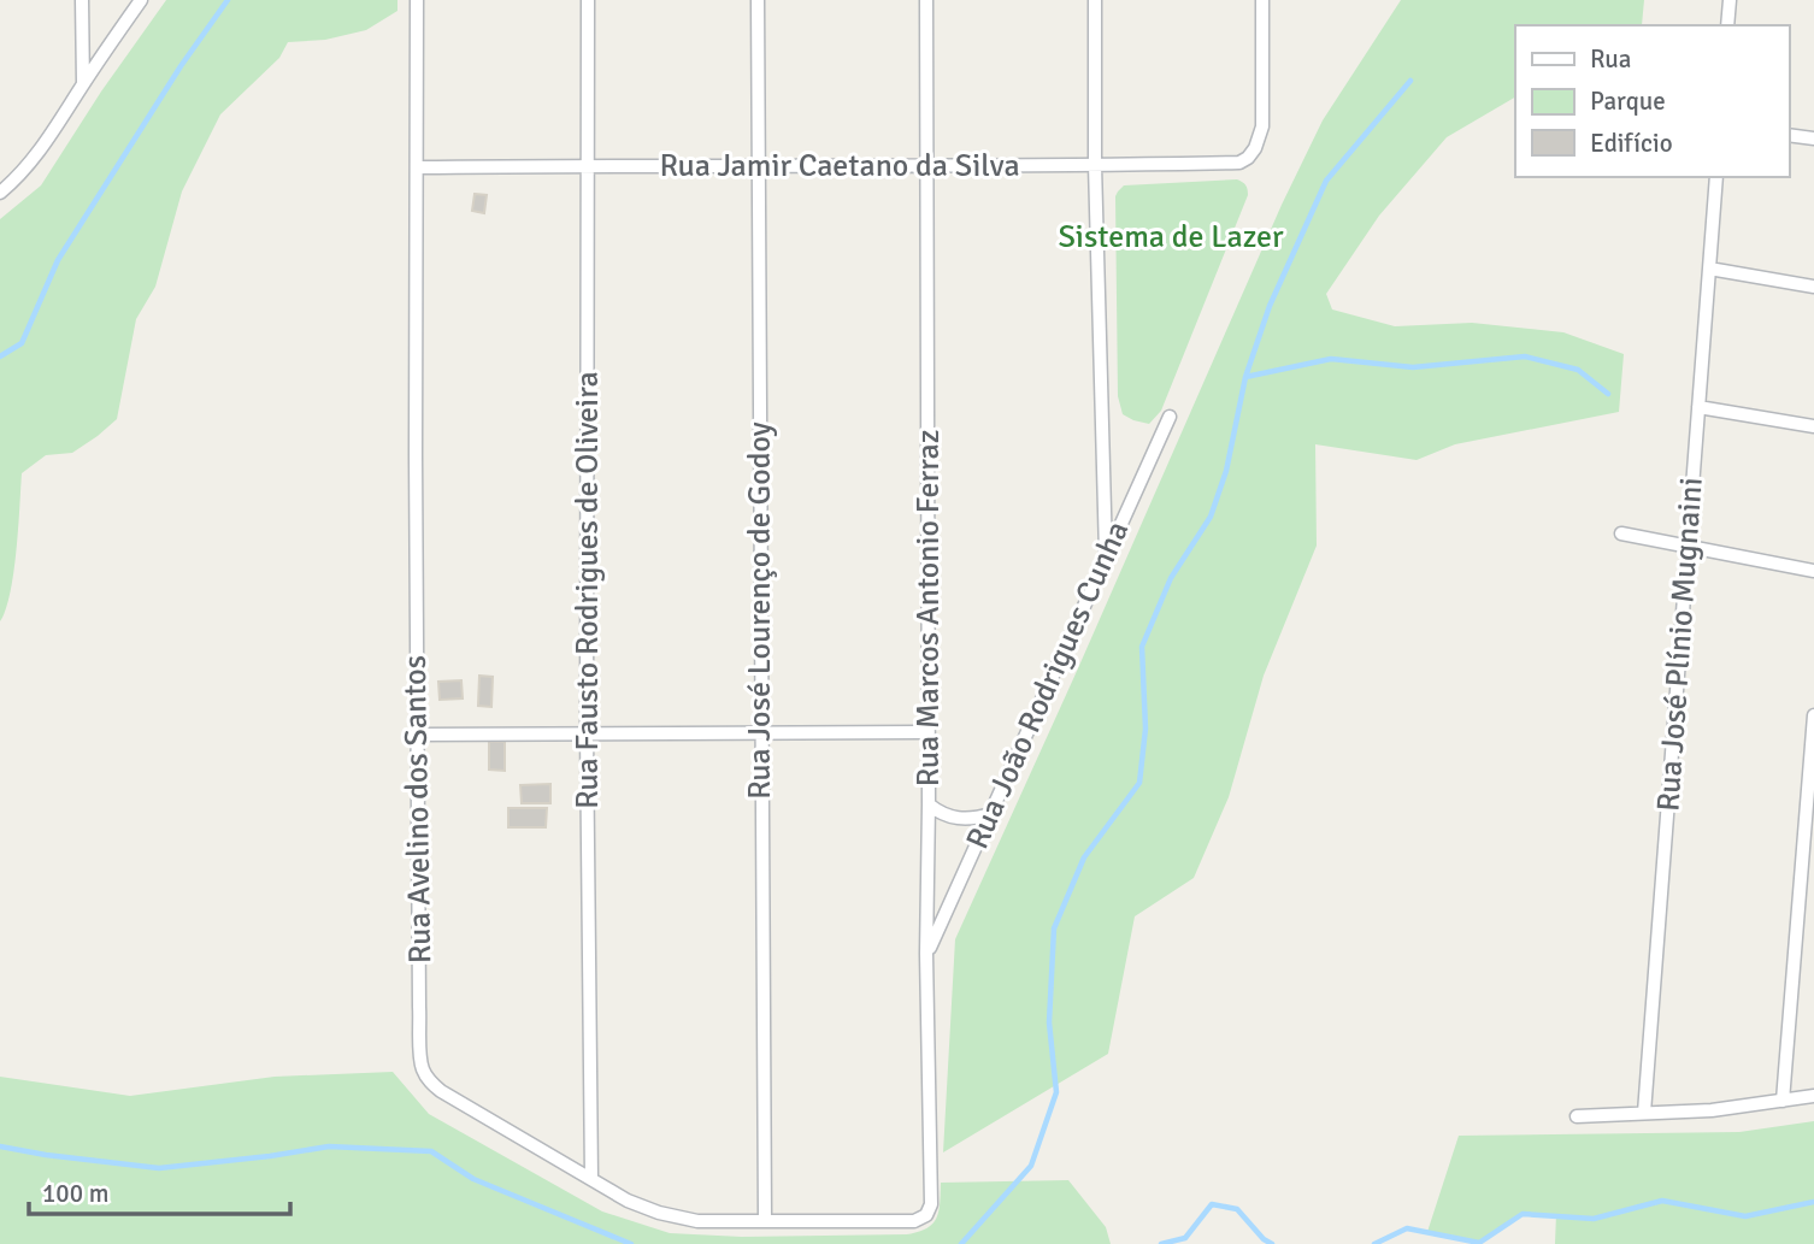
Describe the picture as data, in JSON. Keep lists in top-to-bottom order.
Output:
{
  "streets": {
    "street": [
      "Rua Jamir Caetano da Silva",
      "Rua Fausto Rodrigues de Oliveira",
      "Rua Marcos Antonio Ferraz",
      "Rua José Lourenço de Godoy",
      "Rua José Plínio Mugnaini",
      "Rua João Rodrigues Cunha",
      "Rua Avelino dos Santos"
    ]
  },
  "crossings": [
    ["Rua Jamir Caetano da Silva", "Rua Fausto Rodrigues de Oliveira"],
    ["Rua Jamir Caetano da Silva", "Rua Marcos Antonio Ferraz"],
    ["Rua Jamir Caetano da Silva", "Rua José Lourenço de Godoy"],
    ["Rua Jamir Caetano da Silva", "Rua Avelino dos Santos"],
    ["Rua Fausto Rodrigues de Oliveira", "Rua Avelino dos Santos"],
    ["Rua Marcos Antonio Ferraz", "Rua João Rodrigues Cunha"],
    ["Rua Marcos Antonio Ferraz", "Rua Avelino dos Santos"],
    ["Rua José Lourenço de Godoy", "Rua Avelino dos Santos"]
  ],
  "parks": ["Sistema de Lazer"],
  "legend": ["Rua", "Parque", "Edifício"],
  "scale_bar": "100 m"
}
